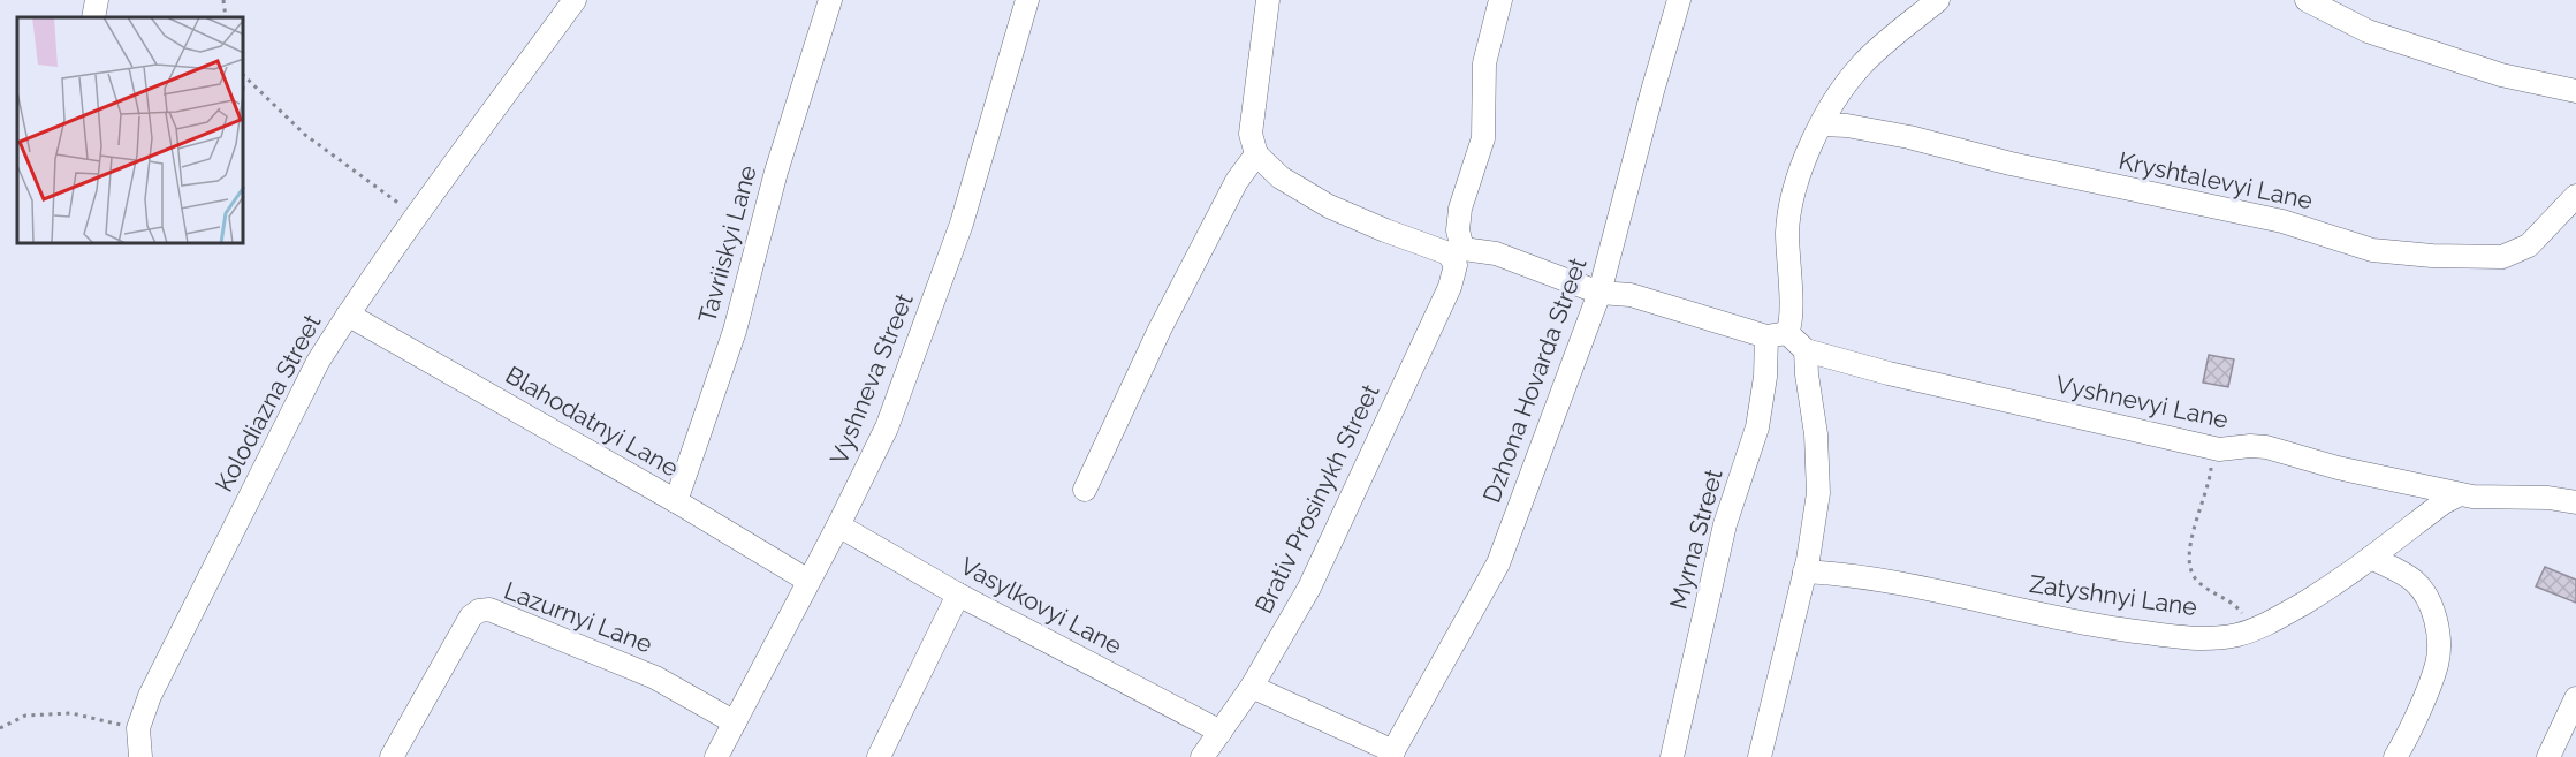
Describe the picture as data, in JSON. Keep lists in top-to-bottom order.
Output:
{
  "streets": {
    "street": [
      "Kryshtalevyi Lane",
      "Tavriiskyi Lane",
      "Vyshneva Street",
      "Dzhona Hovarda Street",
      "Vyshnevyi Lane",
      "Kolodiazna Street",
      "Blahodatnyi Lane",
      "Brativ Prosinykh Street",
      "Myrna Street",
      "Zatyshnyi Lane",
      "Vasylkovyi Lane",
      "Lazurnyi Lane"
    ]
  },
  "crossings": [
    ["Kryshtalevyi Lane", "Myrna Street"],
    ["Tavriiskyi Lane", "Blahodatnyi Lane"],
    ["Vyshneva Street", "Blahodatnyi Lane"],
    ["Vyshneva Street", "Vasylkovyi Lane"],
    ["Vyshneva Street", "Lazurnyi Lane"],
    ["Vyshnevyi Lane", "Myrna Street"],
    ["Vyshnevyi Lane", "Zatyshnyi Lane"],
    ["Kolodiazna Street", "Blahodatnyi Lane"],
    ["Brativ Prosinykh Street", "Vasylkovyi Lane"]
  ]
}
